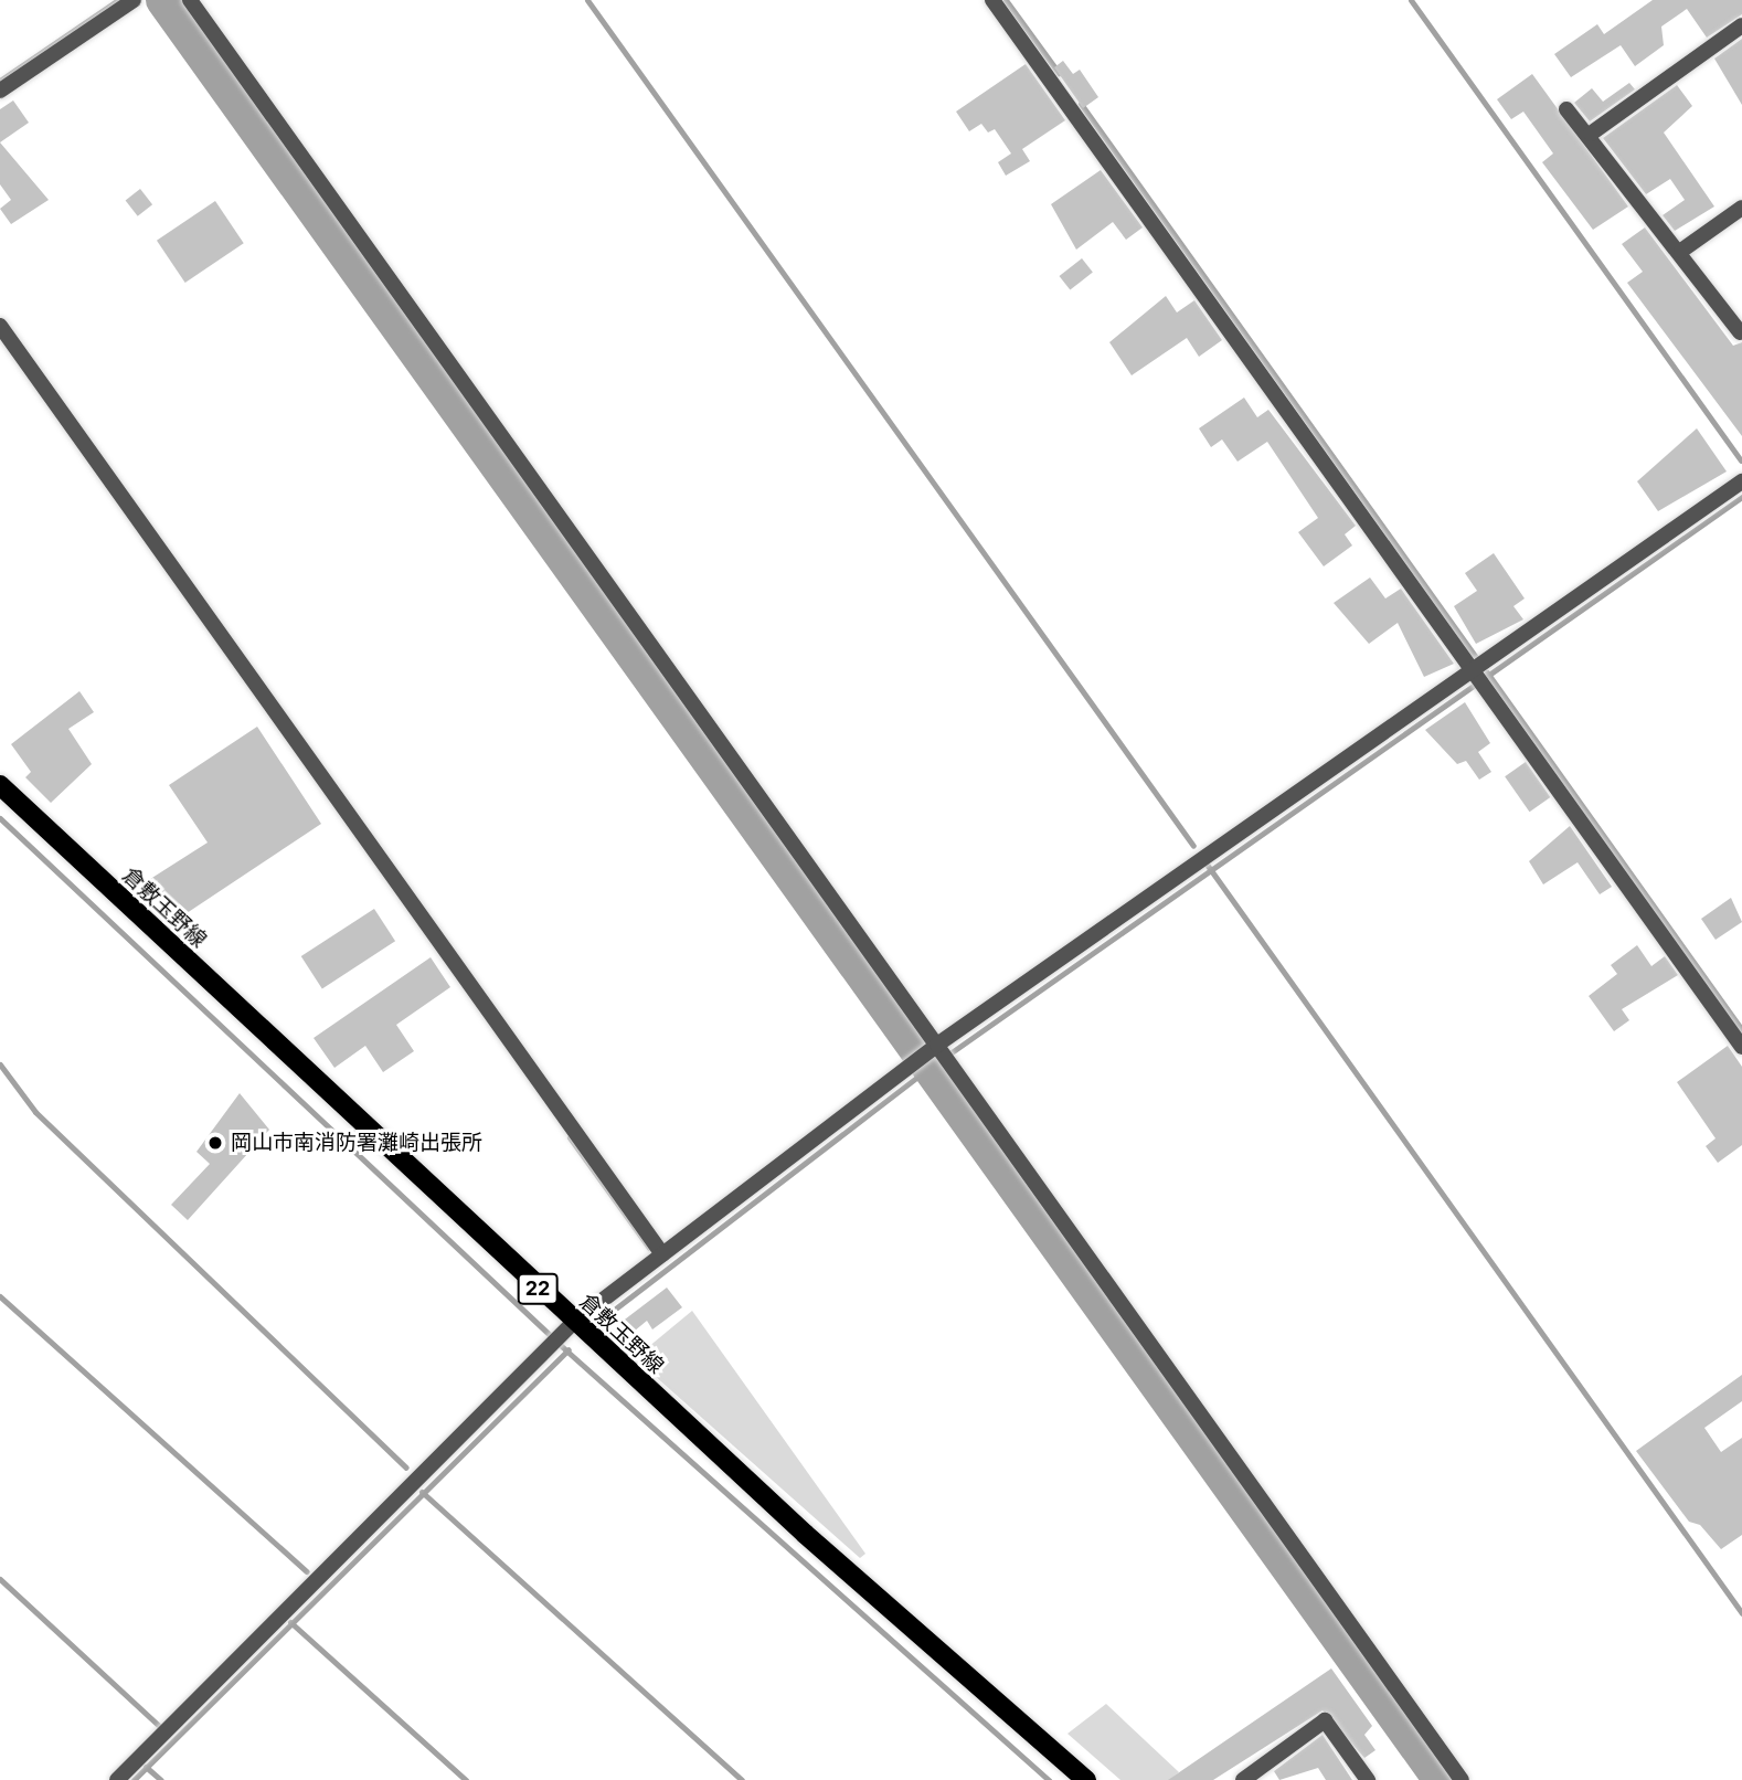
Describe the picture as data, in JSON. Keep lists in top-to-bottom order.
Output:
{
  "streets": {
    "main road": ["倉敷玉野線", "22"]
  },
  "places": ["岡山市南消防署灘崎出張所"]
}
